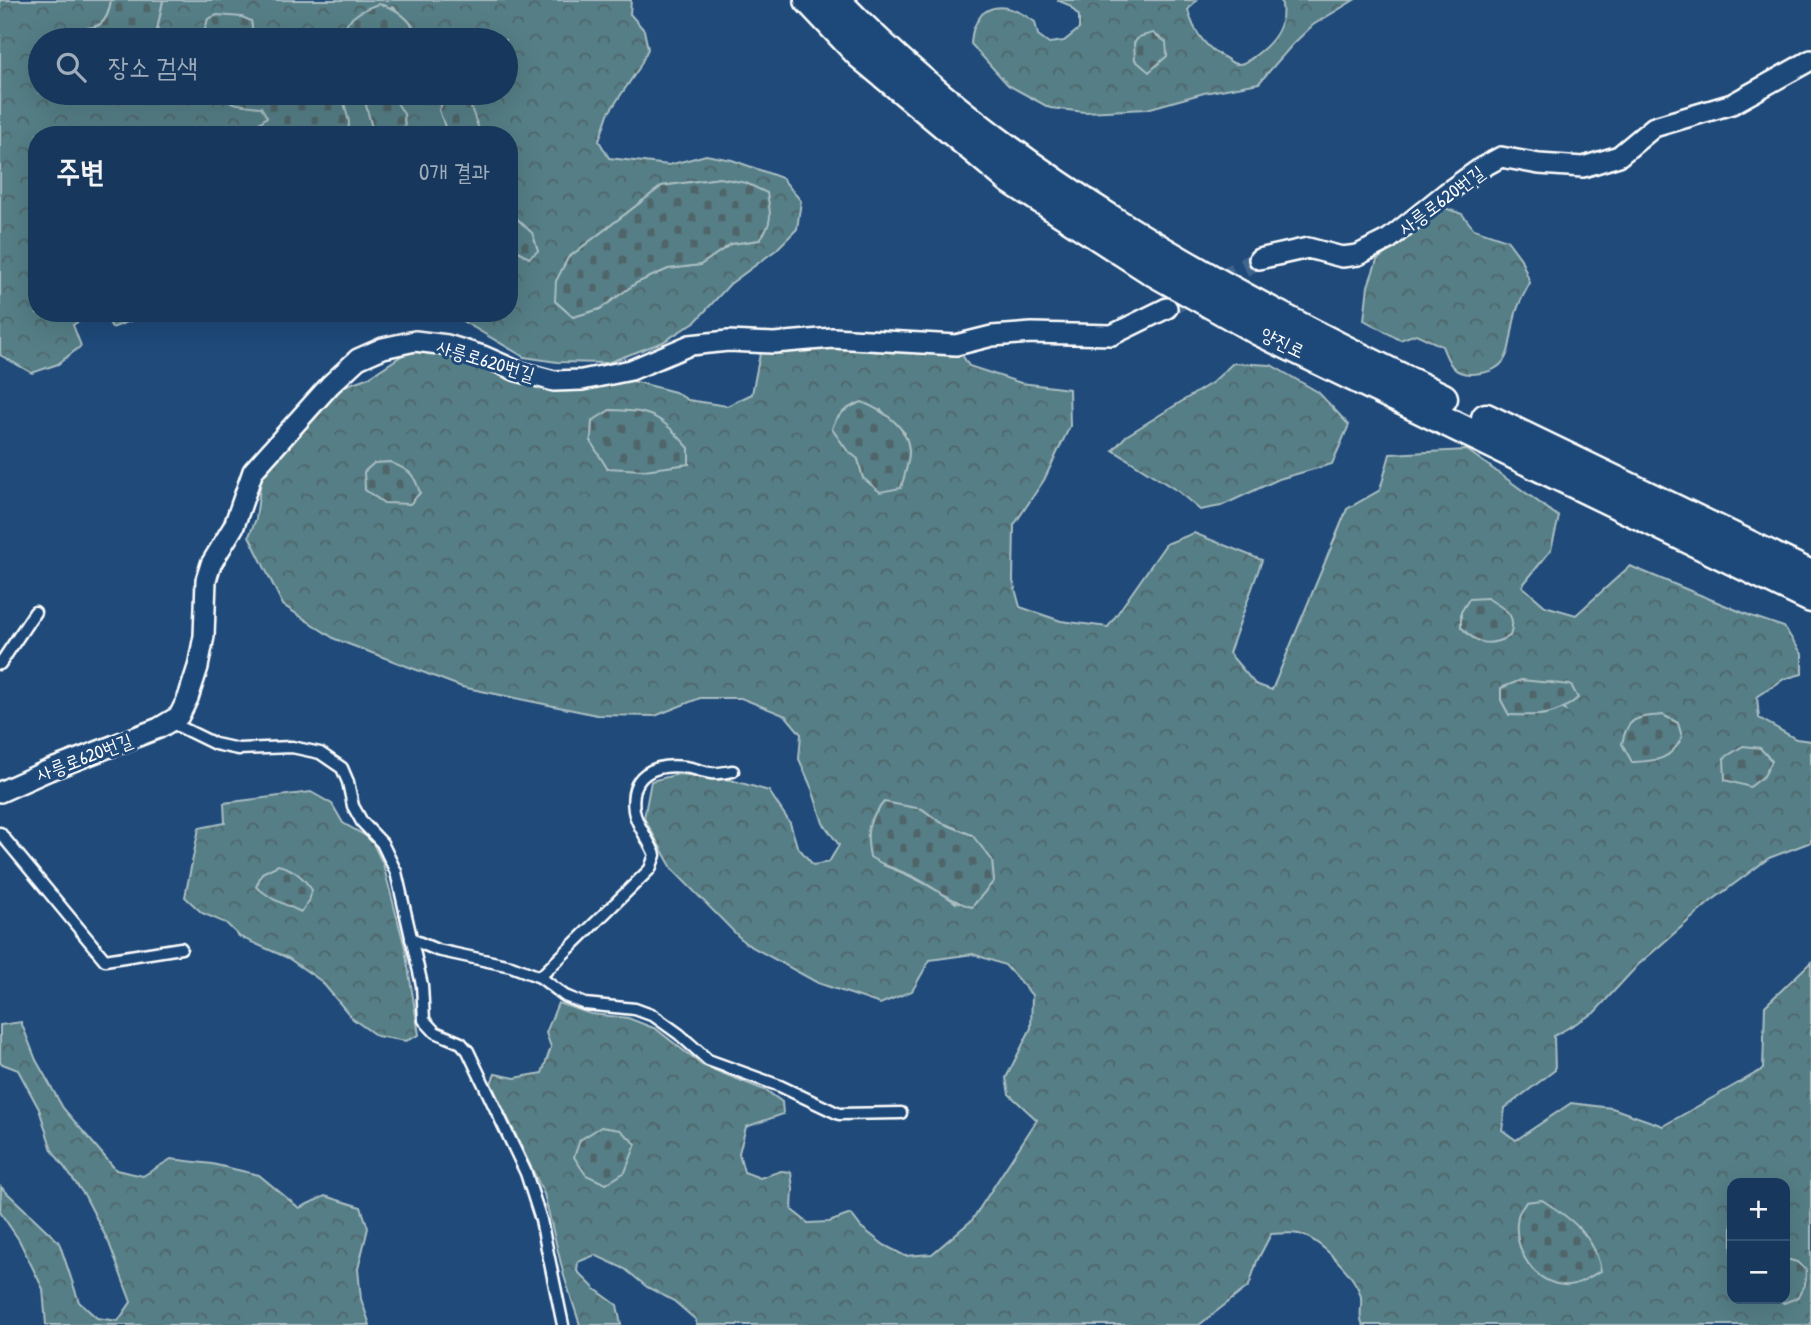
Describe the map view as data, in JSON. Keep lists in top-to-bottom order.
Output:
{
  "streets": {
    "main road": ["양진로"],
    "street": ["사릉로620번길"]
  },
  "page": {
    "search": "장소 검색",
    "heading": ["주변", "0개 결과"],
    "map_buttons": ["+", "−"]
  }
}
